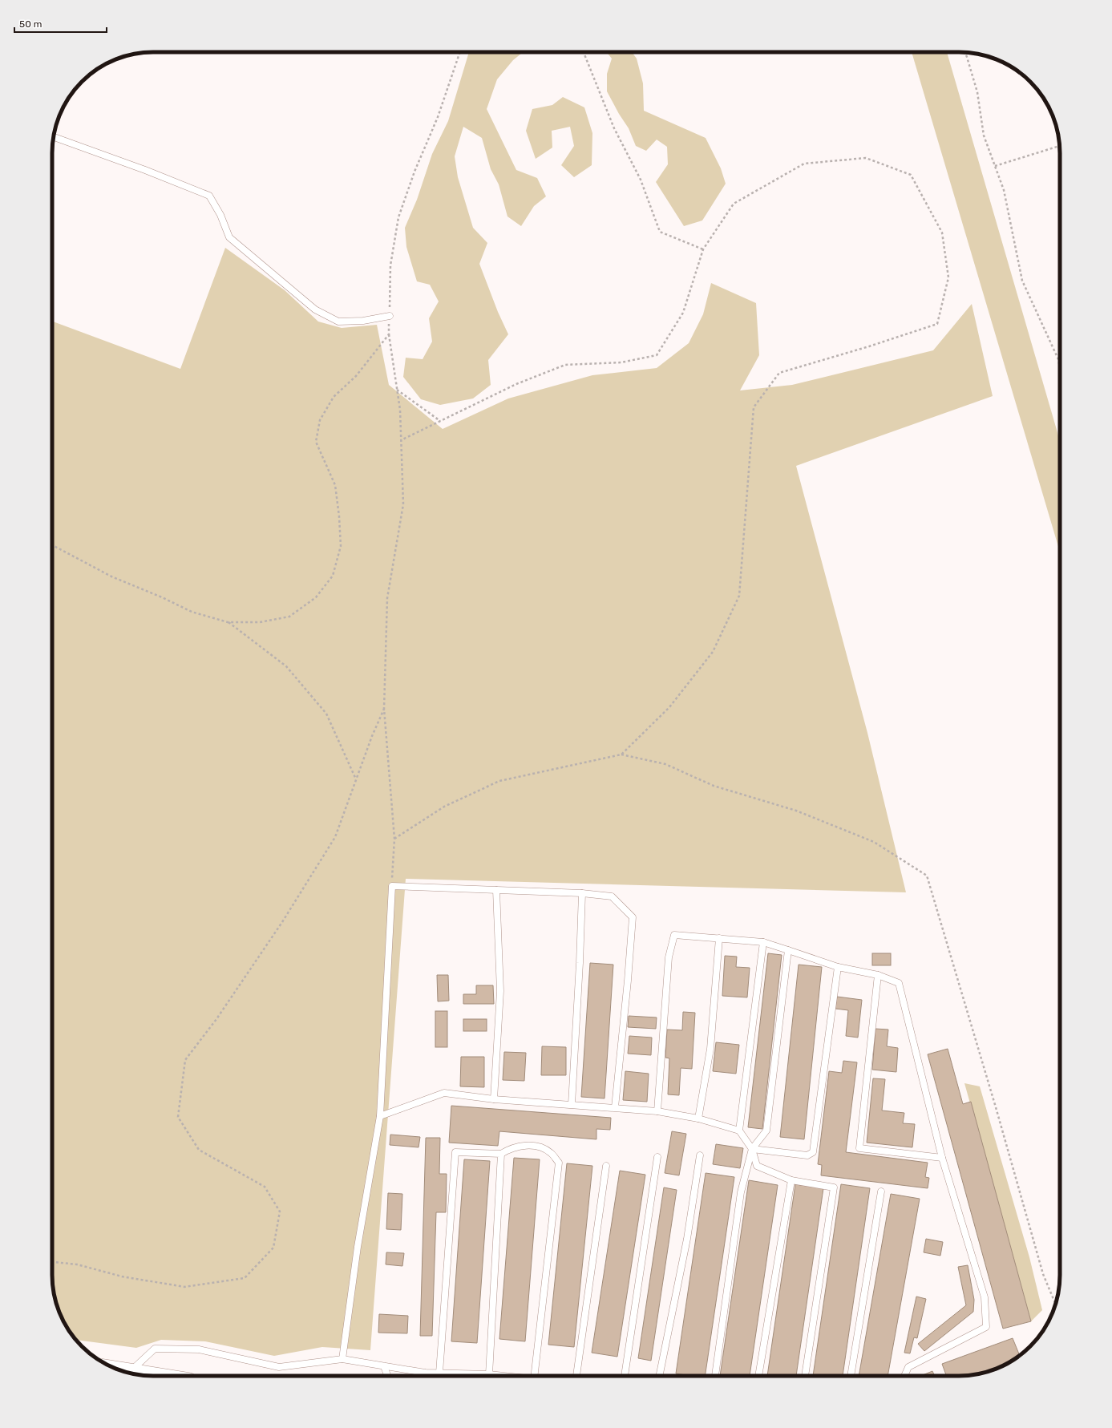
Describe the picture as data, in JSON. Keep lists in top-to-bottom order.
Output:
{
  "scale_bar": "50 m"
}
